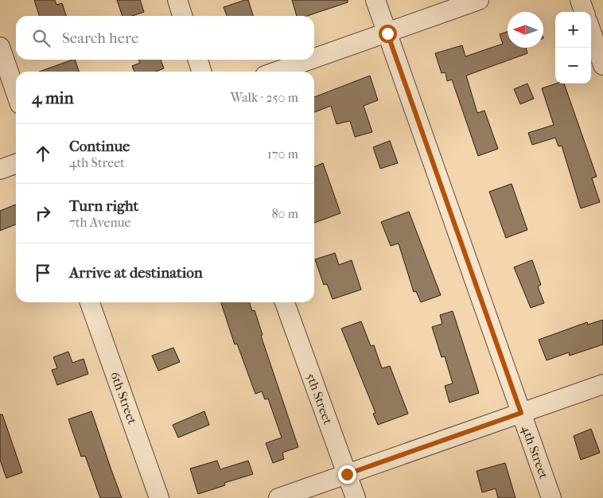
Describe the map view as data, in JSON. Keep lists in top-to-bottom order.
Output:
{
  "streets": {
    "street": ["6th Street", "5th Street", "4th Street"]
  },
  "north": "left",
  "page": {
    "map_buttons": ["+", "−"],
    "search": "Search here",
    "heading": ["4 min", "Walk · 250 m"],
    "list": [
      ["Continue", "4th Street", "170 m"],
      ["Turn right", "7th Avenue", "80 m"],
      "Arrive at destination"
    ]
  }
}
